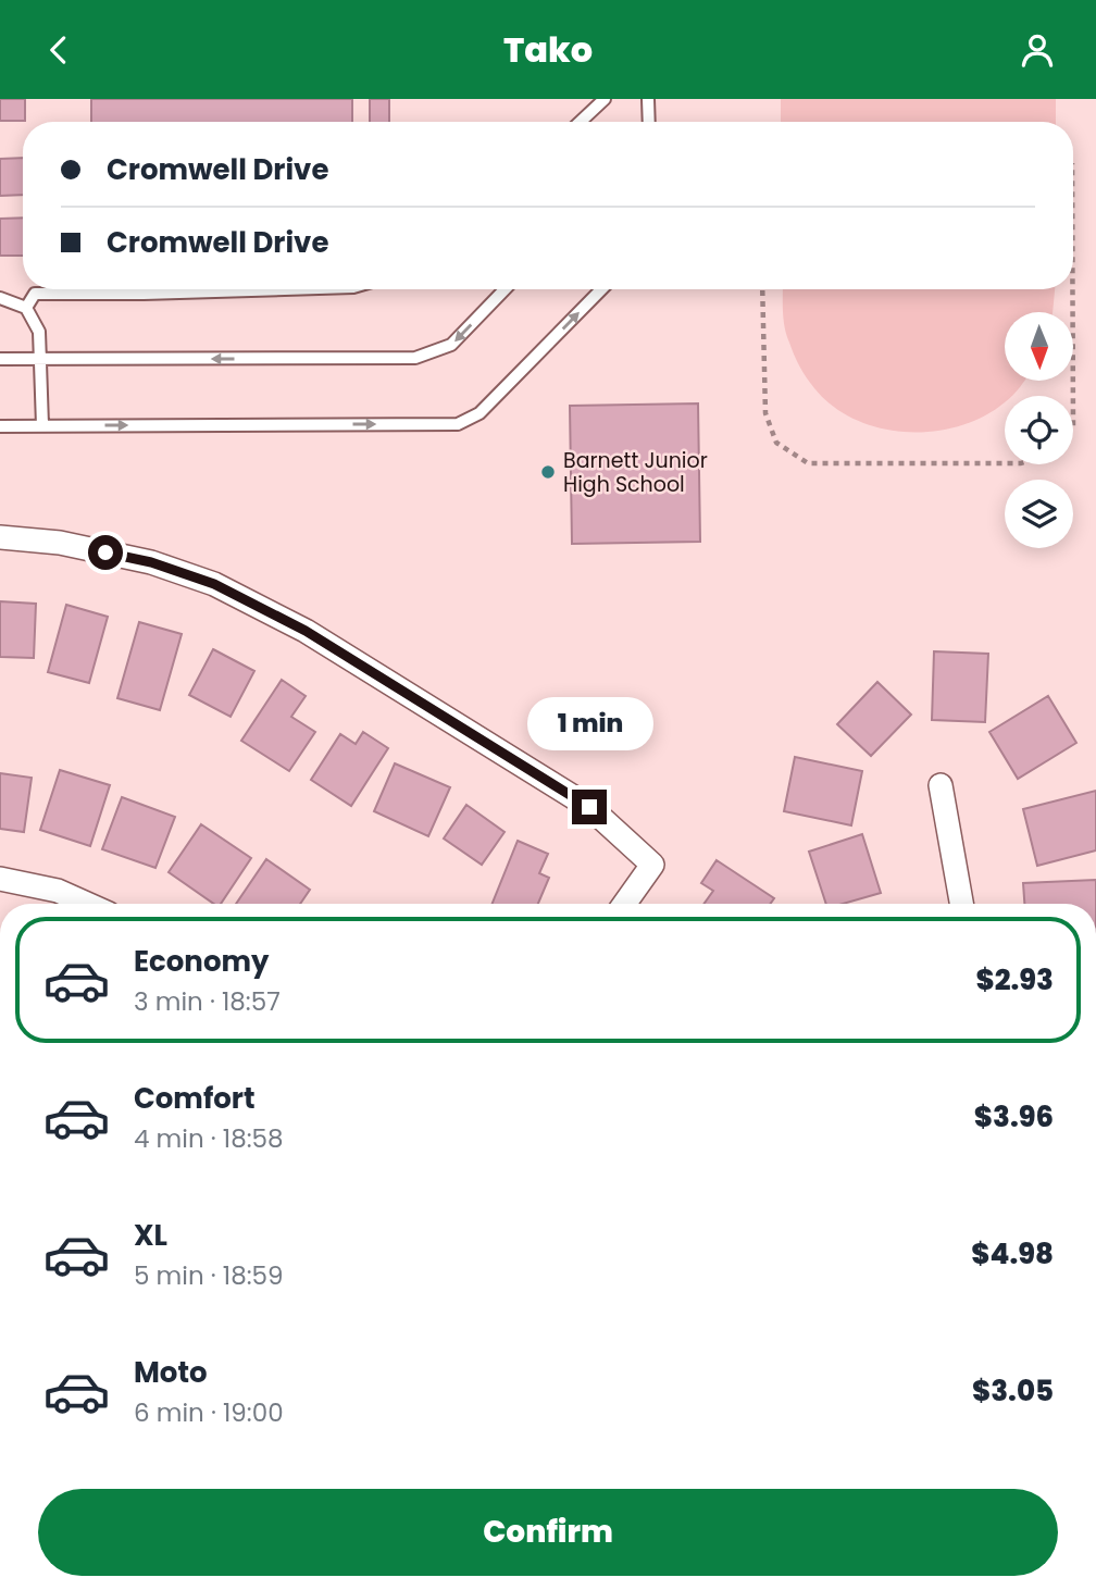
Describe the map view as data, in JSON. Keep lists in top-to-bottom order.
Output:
{
  "places": ["Barnett Junior High School"],
  "north": "bottom",
  "page": {
    "header": "Tako",
    "banner": ["Cromwell Drive", "Cromwell Drive"],
    "bubble": "1 min",
    "list": [
      {
        "name": "Economy",
        "note": "3 min · 18:57",
        "value": "$2.93"
      },
      {
        "name": "Comfort",
        "note": "4 min · 18:58",
        "value": "$3.96"
      },
      {
        "name": "XL",
        "note": "5 min · 18:59",
        "value": "$4.98"
      },
      {
        "name": "Moto",
        "note": "6 min · 19:00",
        "value": "$3.05"
      }
    ],
    "buttons": "Confirm"
  }
}
